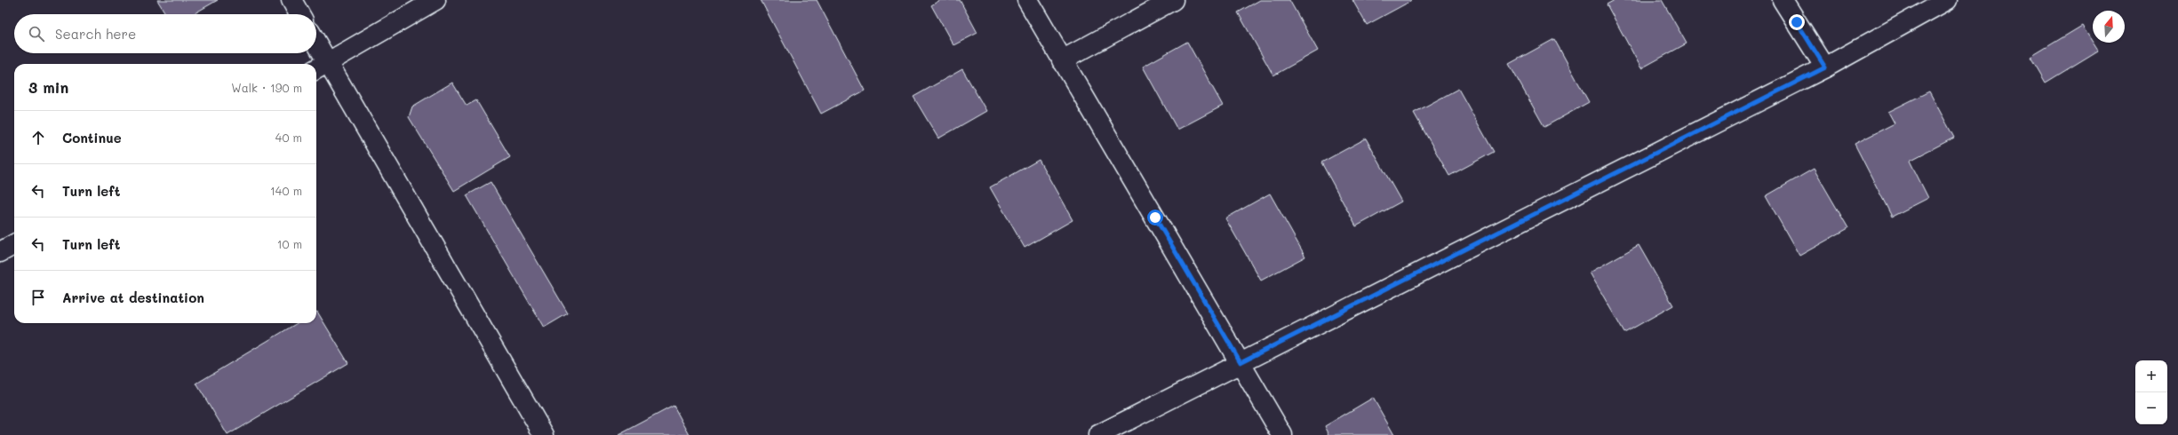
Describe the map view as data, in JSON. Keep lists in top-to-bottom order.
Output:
{
  "north": "top",
  "page": {
    "search": "Search here",
    "heading": ["3 min", "Walk · 190 m"],
    "list": [
      ["Continue", "40 m"],
      ["Turn left", "140 m"],
      ["Turn left", "10 m"],
      "Arrive at destination"
    ],
    "map_buttons": ["+", "−"]
  }
}
